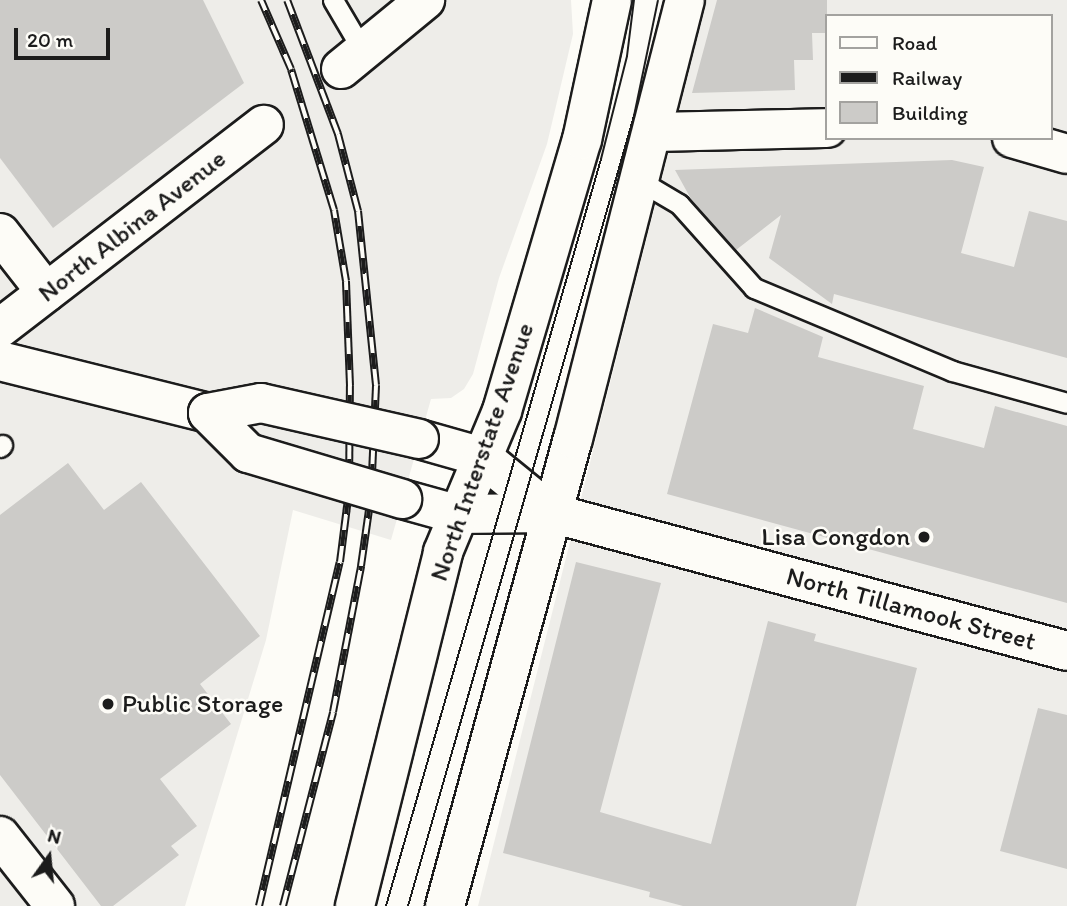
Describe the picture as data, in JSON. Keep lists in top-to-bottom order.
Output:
{
  "streets": {
    "street": ["North Albina Avenue", "North Interstate Avenue", "North Tillamook Street"]
  },
  "crossings": [
    ["North Interstate Avenue", "North Tillamook Street"]
  ],
  "places": ["Lisa Congdon", "Public Storage"],
  "legend": ["Road", "Railway", "Building"],
  "scale_bar": "20 m",
  "north": "top"
}
